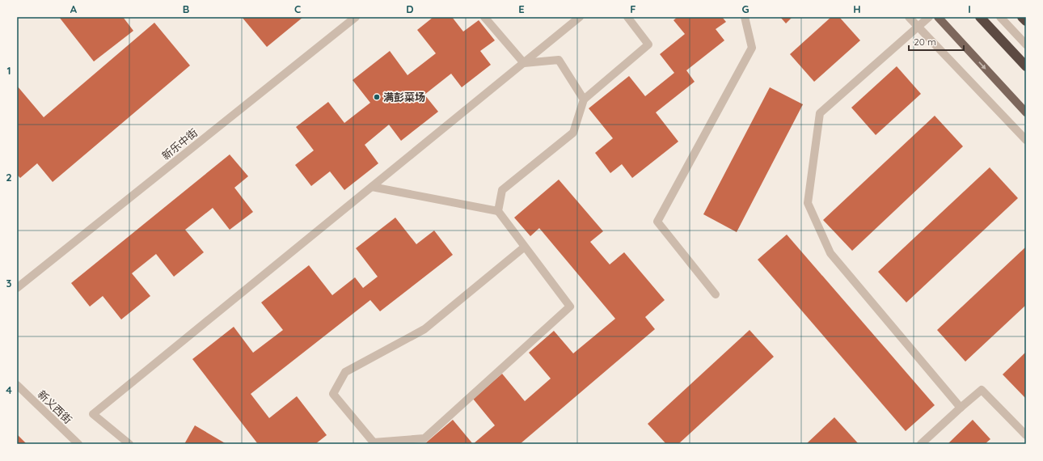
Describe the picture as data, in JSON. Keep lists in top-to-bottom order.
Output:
{
  "streets": {
    "street": ["新乐中街", "新义西街"]
  },
  "places": ["满彭菜场"],
  "scale_bar": "20 m",
  "grid": {
    "columns": [
      "A",
      "B",
      "C",
      "D",
      "E",
      "F",
      "G",
      "H",
      "I"
    ],
    "rows": [
      "1",
      "2",
      "3",
      "4"
    ]
  }
}
